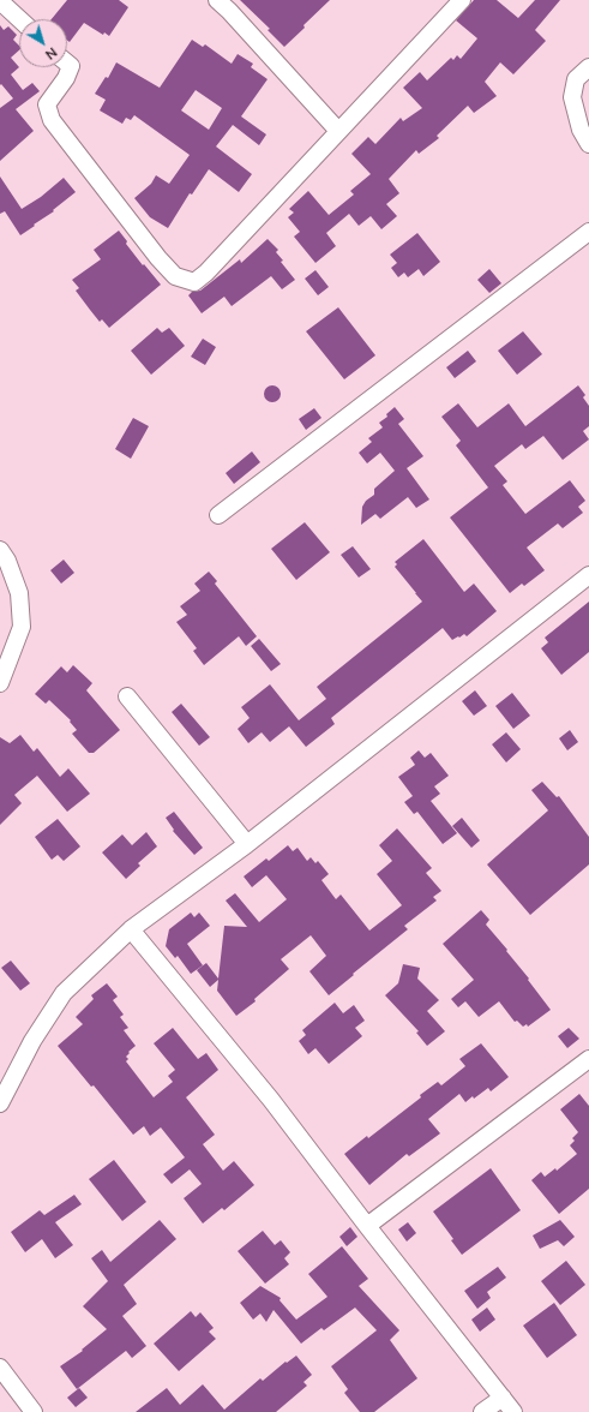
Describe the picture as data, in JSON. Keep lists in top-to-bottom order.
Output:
{
  "north": "bottom right"
}
